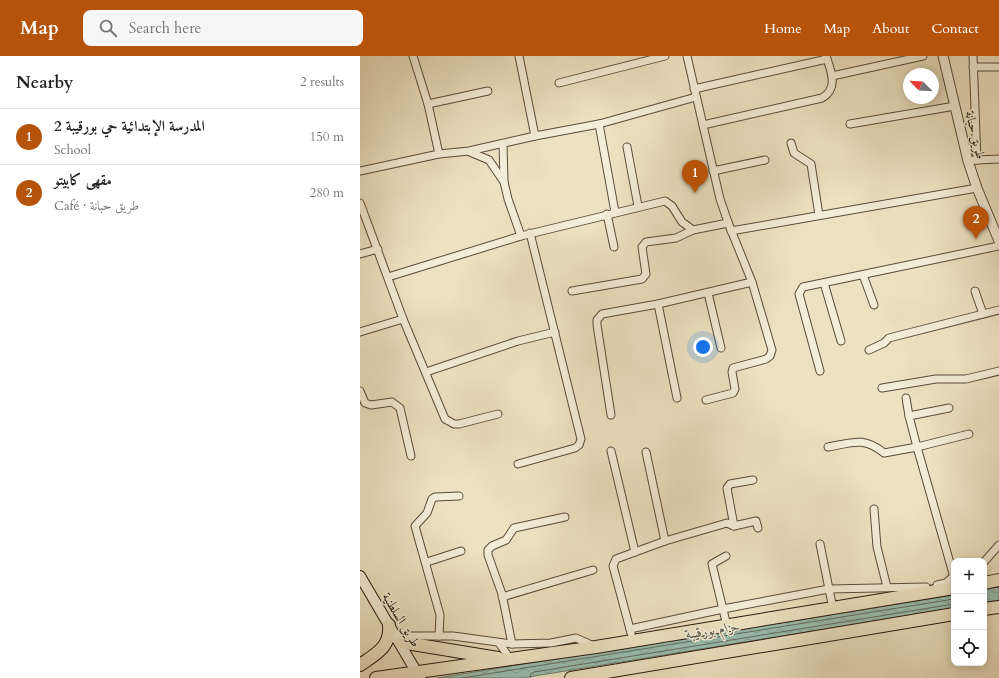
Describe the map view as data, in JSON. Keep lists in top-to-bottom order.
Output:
{
  "streets": {
    "main road": ["طريق السلطنية"],
    "street": ["طريق حبانة"]
  },
  "water": ["حزام بورقيبة"],
  "north": "top left",
  "page": {
    "header": "Map",
    "search": "Search here",
    "nav": [
      "Home",
      "Map",
      "About",
      "Contact"
    ],
    "heading": ["Nearby", "2 results"],
    "list": [
      {
        "mark": "1",
        "name": "المدرسة الإبتدائية حي بورقيبة 2",
        "note": "School",
        "value": "150 m"
      },
      {
        "mark": "2",
        "name": "مقهى كابيتو",
        "note": "Café · طريق حبانة",
        "value": "280 m"
      }
    ],
    "pins": ["1", "2"],
    "map_buttons": ["+", "−"]
  }
}
